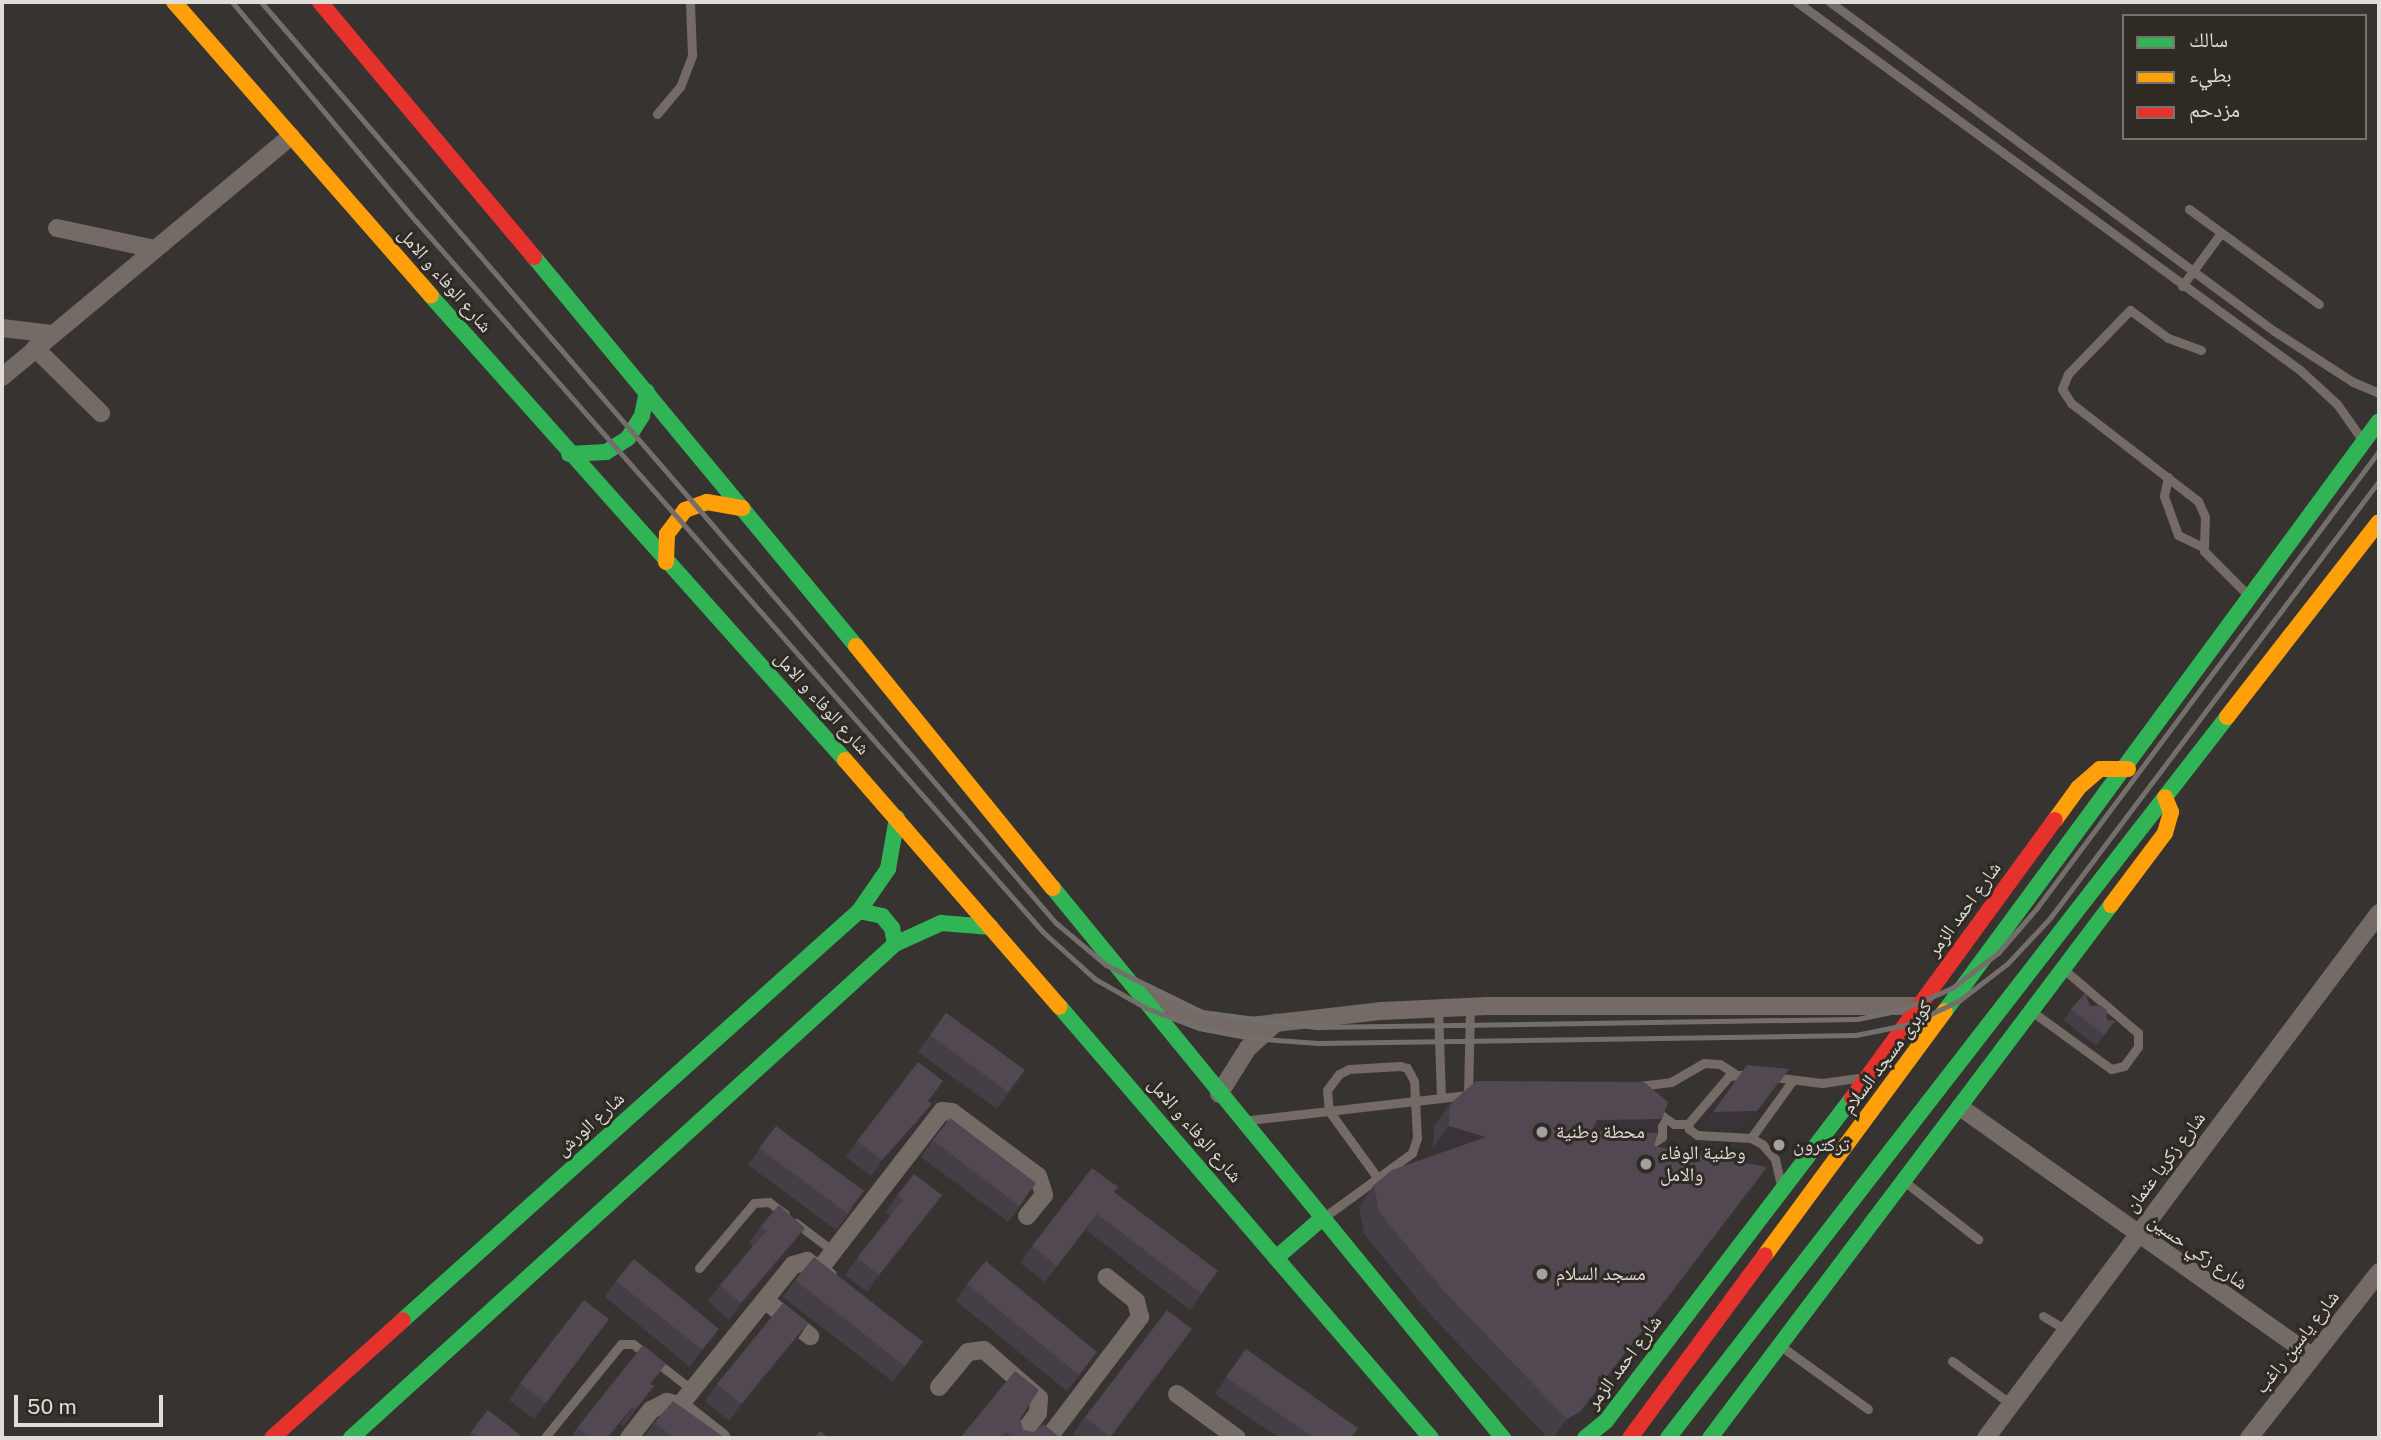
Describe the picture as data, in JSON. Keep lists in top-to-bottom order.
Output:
{
  "streets": {
    "main road": [
      "شارع الوفاء و الامل",
      "شارع احمد الزمر",
      "كوبرى مسجد السلام",
      "شارع الورش"
    ],
    "street": ["شارع زكريا عثمان", "شارع زكي حسين", "شارع ياسين راغب"]
  },
  "crossings": [
    ["شارع الوفاء و الامل", "شارع الورش"],
    ["شارع احمد الزمر", "كوبرى مسجد السلام"],
    ["شارع زكريا عثمان", "شارع زكي حسين"],
    ["شارع زكي حسين", "شارع ياسين راغب"]
  ],
  "places": [
    "محطة وطنية",
    "تركترون",
    "وطنية الوفاء والامل",
    "مسجد السلام"
  ],
  "legend": ["سالك", "بطيء", "مزدحم"],
  "scale_bar": "50 m"
}
